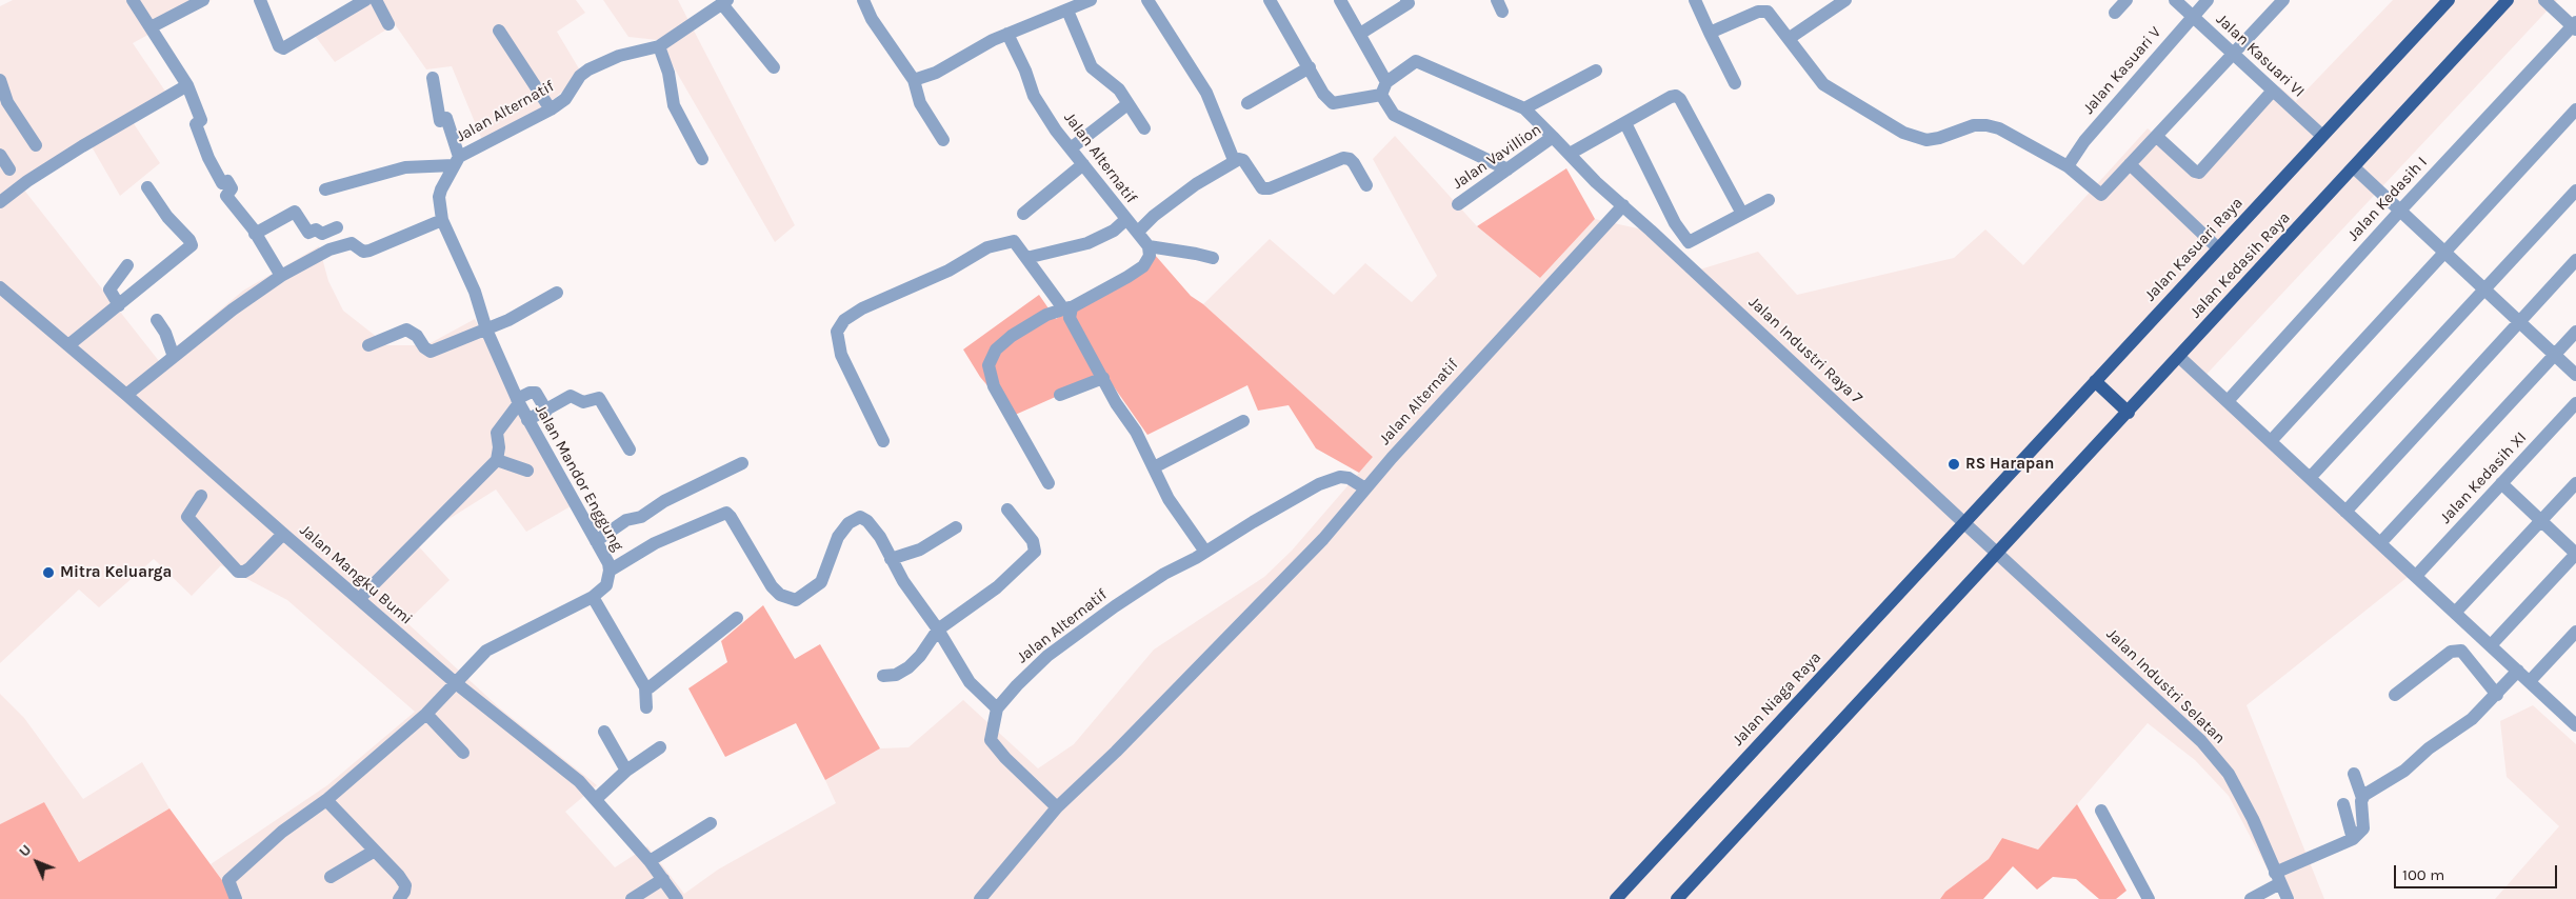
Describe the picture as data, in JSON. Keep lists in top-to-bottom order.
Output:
{
  "streets": {
    "main road": ["Jalan Kasuari Raya", "Jalan Kedasih Raya", "Jalan Niaga Raya"],
    "street": [
      "Jalan Kasuari VI",
      "Jalan Kasuari V",
      "Jalan Alternatif",
      "Jalan Vavillion",
      "Jalan Kedasih I",
      "Jalan Industri Raya 7",
      "Jalan Mandor Enggung",
      "Jalan Kedasih XI",
      "Jalan Mangku Bumi",
      "Jalan Industri Selatan"
    ]
  },
  "crossings": [
    ["Jalan Kasuari VI", "Jalan Kasuari V"],
    ["Jalan Kasuari VI", "Jalan Kasuari Raya"],
    ["Jalan Alternatif", "Jalan Vavillion"],
    ["Jalan Alternatif", "Jalan Industri Raya 7"],
    ["Jalan Alternatif", "Jalan Mandor Enggung"],
    ["Jalan Vavillion", "Jalan Industri Raya 7"],
    ["Jalan Kasuari Raya", "Jalan Industri Raya 7"],
    ["Jalan Kasuari Raya", "Jalan Niaga Raya"],
    ["Jalan Kedasih Raya", "Jalan Industri Raya 7"],
    ["Jalan Kedasih Raya", "Jalan Industri Selatan"],
    ["Jalan Industri Raya 7", "Jalan Industri Selatan"],
    ["Jalan Industri Raya 7", "Jalan Niaga Raya"],
    ["Jalan Mandor Enggung", "Jalan Mangku Bumi"]
  ],
  "places": ["RS Harapan", "Mitra Keluarga"],
  "scale_bar": "100 m",
  "north": "top left"
}
